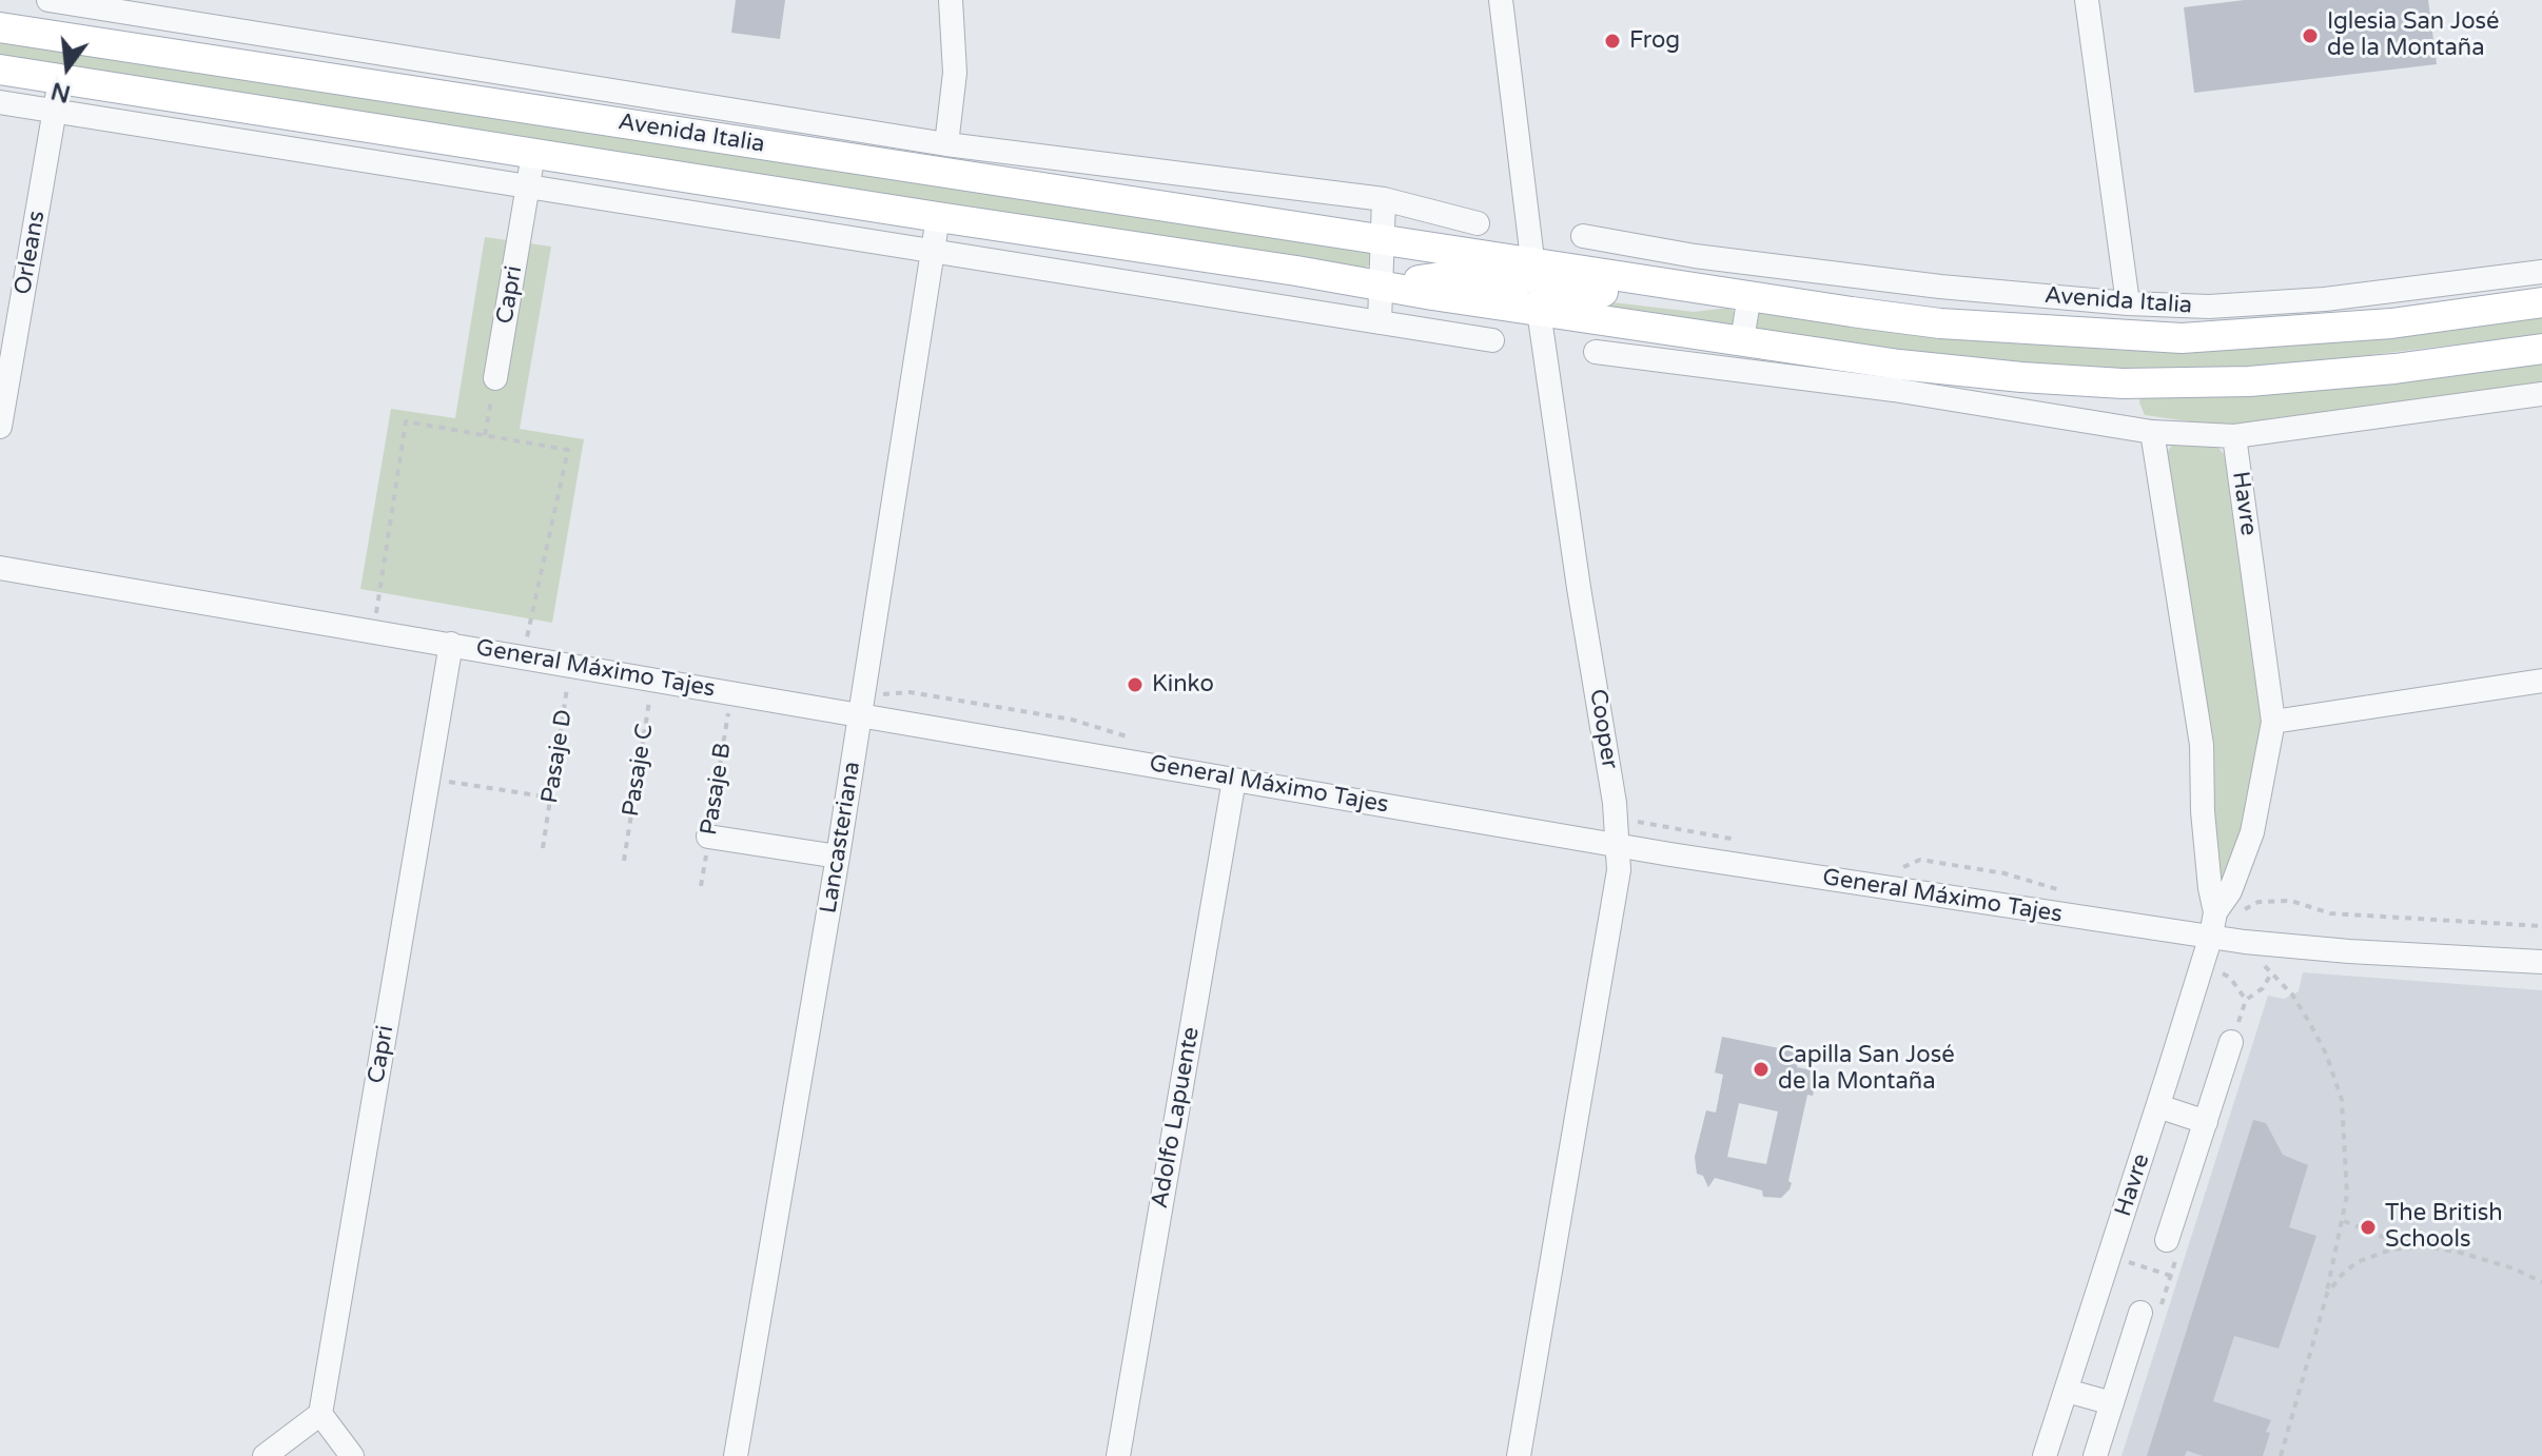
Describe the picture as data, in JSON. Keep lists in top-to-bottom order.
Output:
{
  "streets": {
    "main road": ["Avenida Italia"],
    "street": [
      "Orleans",
      "Capri",
      "Havre",
      "General Máximo Tajes",
      "Cooper",
      "Lancasteriana",
      "Adolfo Lapuente"
    ],
    "path": ["Pasaje D", "Pasaje C", "Pasaje B"]
  },
  "crossings": [
    ["Avenida Italia", "Orleans"],
    ["Avenida Italia", "Capri"],
    ["Avenida Italia", "Havre"],
    ["Avenida Italia", "Cooper"],
    ["Avenida Italia", "Lancasteriana"],
    ["Capri", "General Máximo Tajes"],
    ["Havre", "General Máximo Tajes"],
    ["General Máximo Tajes", "Cooper"],
    ["General Máximo Tajes", "Pasaje D"],
    ["General Máximo Tajes", "Pasaje C"],
    ["General Máximo Tajes", "Pasaje B"],
    ["General Máximo Tajes", "Lancasteriana"],
    ["General Máximo Tajes", "Adolfo Lapuente"]
  ],
  "places": [
    "Iglesia San José de la Montaña",
    "Frog",
    "Kinko",
    "Capilla San José de la Montaña",
    "The British Schools"
  ],
  "north": "bottom"
}
